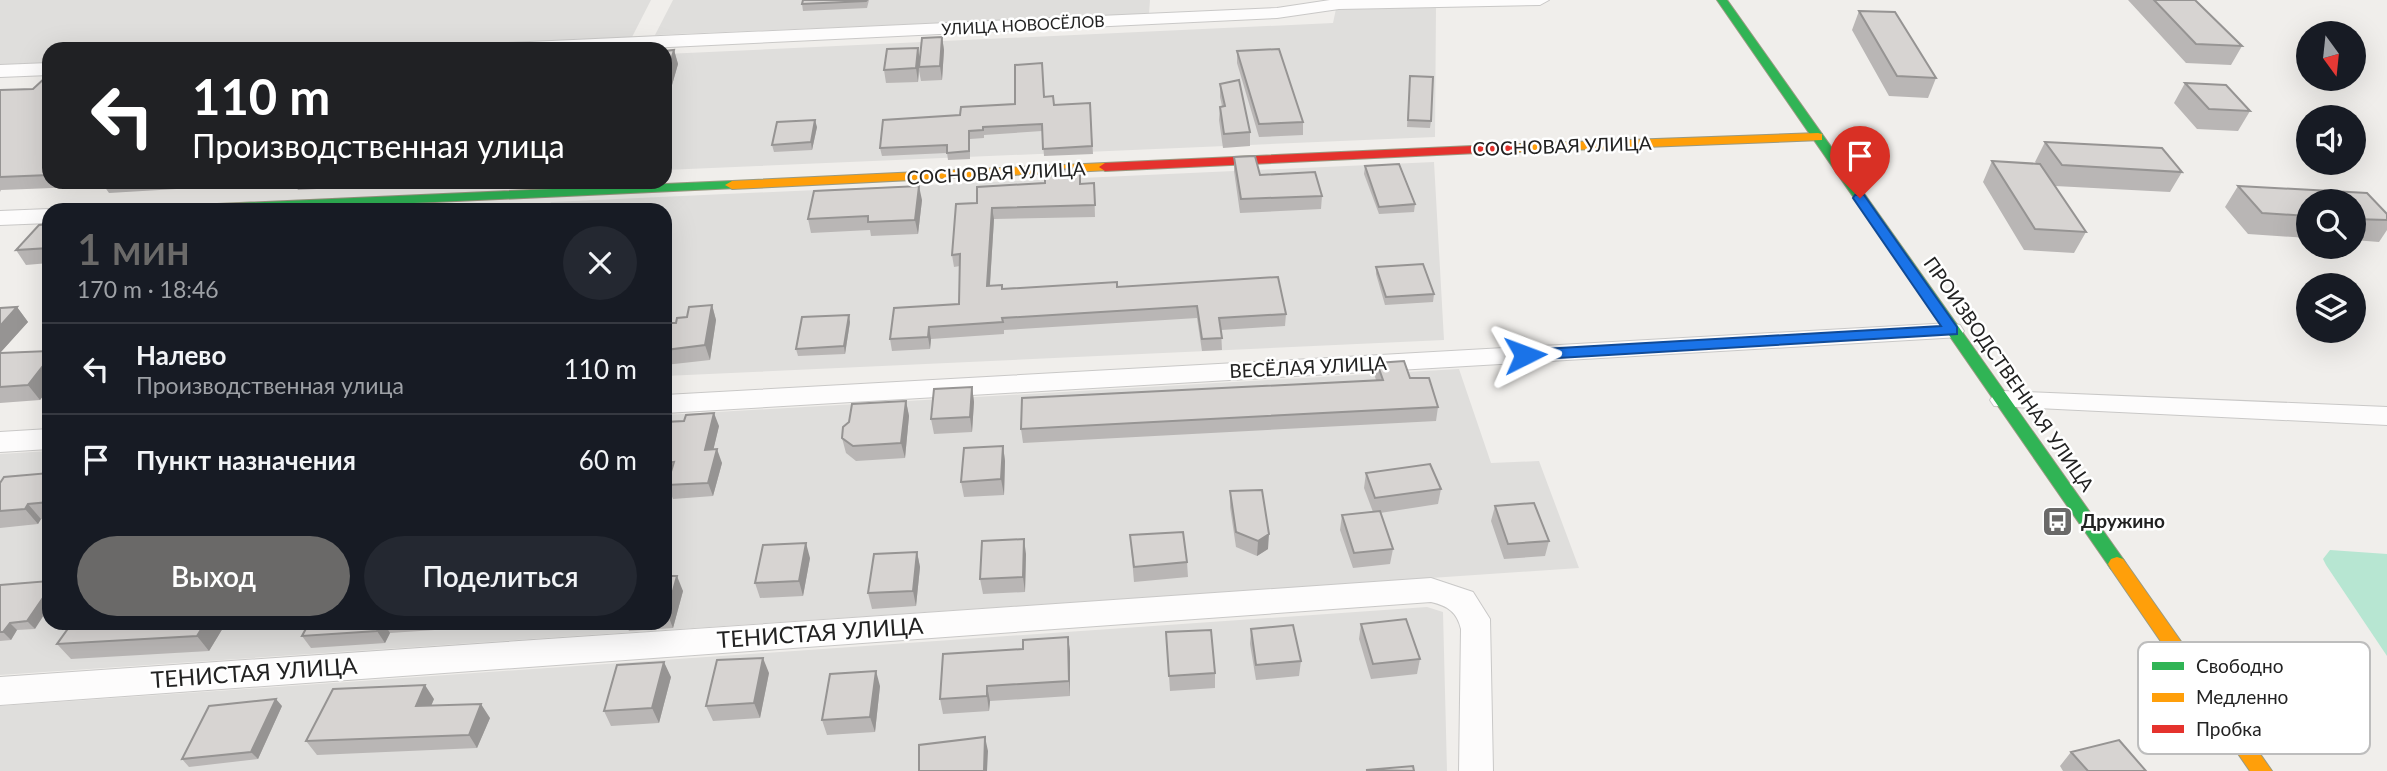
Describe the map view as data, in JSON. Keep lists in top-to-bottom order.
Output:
{
  "streets": {
    "street": [
      "УЛИЦА НОВОСЁЛОВ",
      "СОСНОВАЯ УЛИЦА",
      "ВЕСЁЛАЯ УЛИЦА",
      "ПРОИЗВОДСТВЕННАЯ УЛИЦА",
      "ТЕНИСТАЯ УЛИЦА"
    ]
  },
  "crossings": [
    ["СОСНОВАЯ УЛИЦА", "ПРОИЗВОДСТВЕННАЯ УЛИЦА"],
    ["ВЕСЁЛАЯ УЛИЦА", "ПРОИЗВОДСТВЕННАЯ УЛИЦА"]
  ],
  "places": {
    "bus stop": ["Дружино"]
  },
  "legend": ["Свободно", "Медленно", "Пробка"],
  "north": "bottom",
  "page": {
    "turn": ["110 m", "Производственная улица"],
    "heading": ["1 мин", "170 m · 18:46"],
    "list": [
      {
        "name": "Налево",
        "note": "Производственная улица",
        "value": "110 m"
      },
      {
        "name": "Пункт назначения",
        "value": "60 m"
      }
    ],
    "buttons": ["Выход", "Поделиться"]
  }
}
